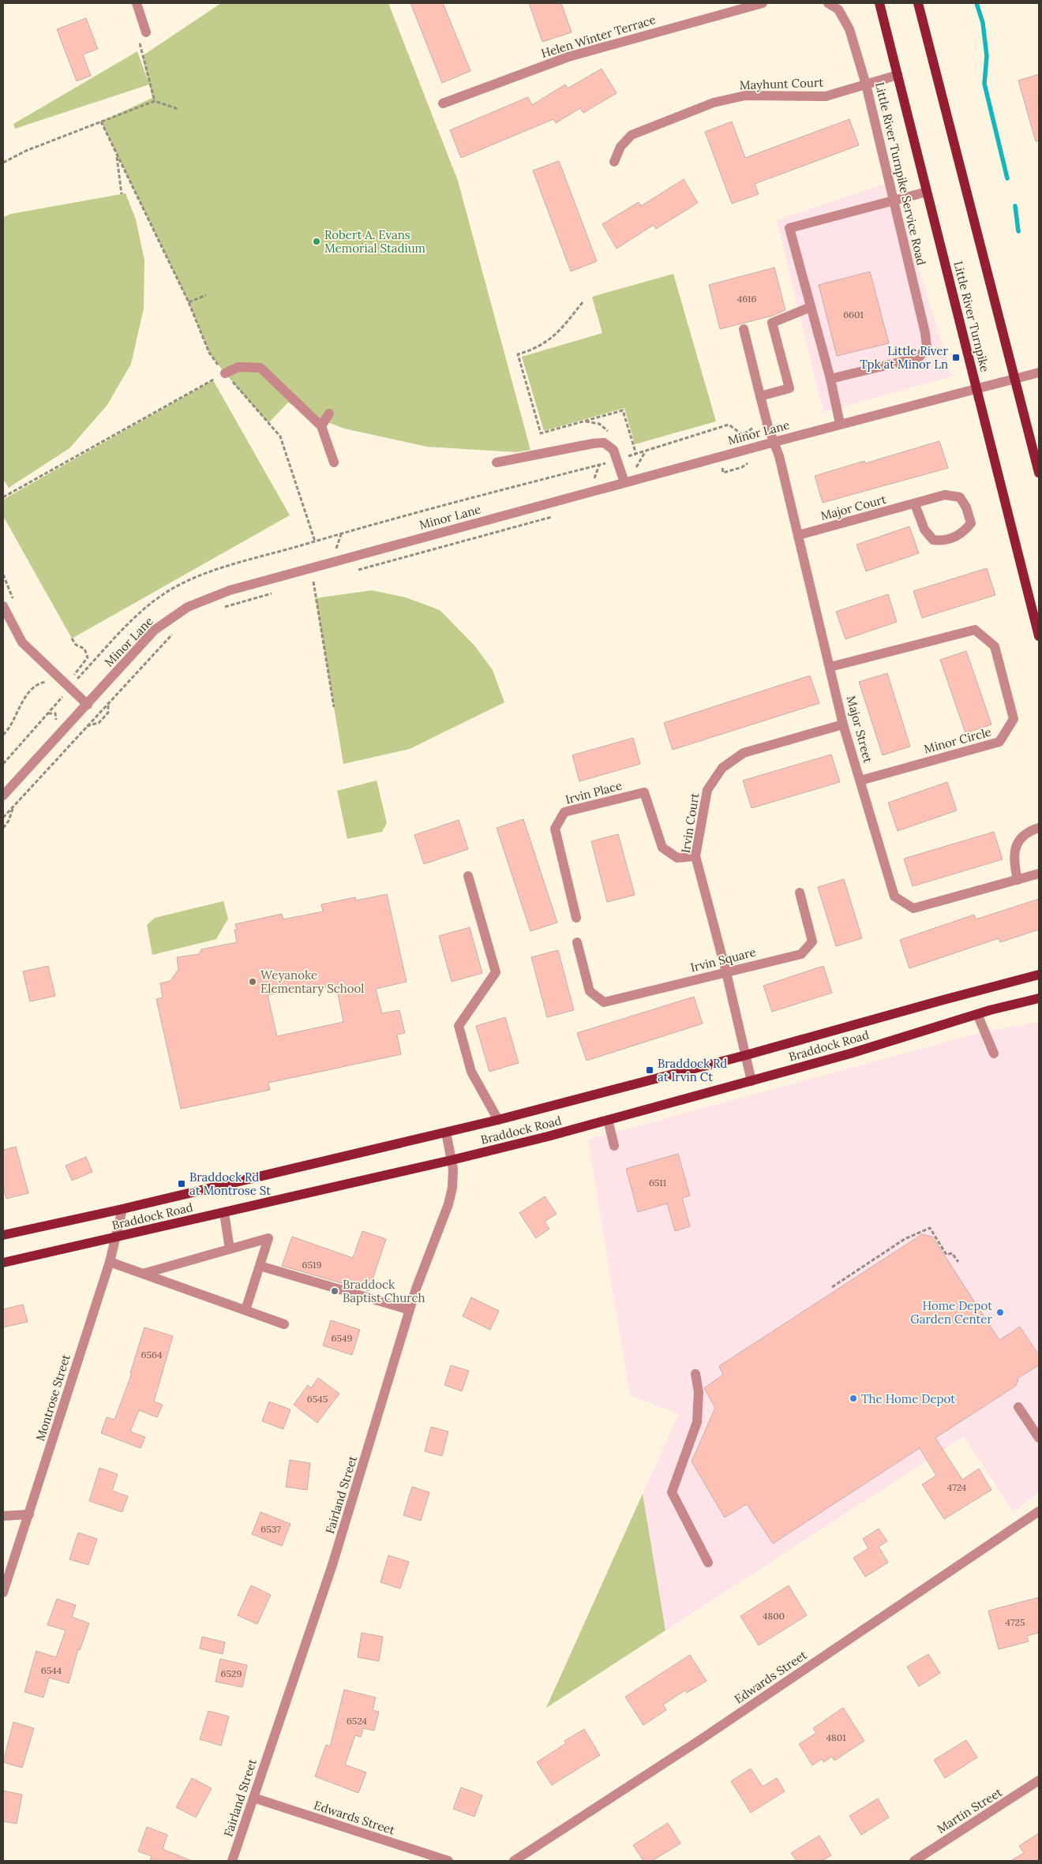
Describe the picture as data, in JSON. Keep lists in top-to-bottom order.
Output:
{
  "streets": {
    "main road": ["Little River Turnpike", "Braddock Road"],
    "street": [
      "Helen Winter Terrace",
      "Mayhunt Court",
      "Little River Turnpike Service Road",
      "Minor Lane",
      "Major Court",
      "Major Street",
      "Minor Circle",
      "Irvin Place",
      "Irvin Court",
      "Irvin Square",
      "Montrose Street",
      "Fairland Street",
      "Edwards Street",
      "Martin Street"
    ]
  },
  "crossings": [
    ["Mayhunt Court", "Little River Turnpike Service Road"],
    ["Mayhunt Court", "Little River Turnpike"],
    ["Little River Turnpike", "Minor Lane"],
    ["Minor Lane", "Major Street"],
    ["Major Court", "Major Street"],
    ["Major Street", "Minor Circle"],
    ["Major Street", "Irvin Court"],
    ["Irvin Place", "Irvin Court"],
    ["Irvin Court", "Irvin Square"],
    ["Irvin Court", "Braddock Road"],
    ["Braddock Road", "Montrose Street"],
    ["Braddock Road", "Fairland Street"],
    ["Fairland Street", "Edwards Street"]
  ],
  "places": {
    "other": [
      "Robert A. Evans Memorial Stadium",
      "Weyanoke Elementary School",
      "Braddock Baptist Church",
      "Home Depot Garden Center",
      "The Home Depot"
    ],
    "transit": ["Little River Tpk at Minor Ln", "Braddock Rd at Irvin Ct", "Braddock Rd at Montrose St"]
  },
  "house_numbers": [
    "4616",
    "6601",
    "6511",
    "6519",
    "6549",
    "6564",
    "6545",
    "4724",
    "6537",
    "4800",
    "4725",
    "6544",
    "6529",
    "6524",
    "4801"
  ]
}
